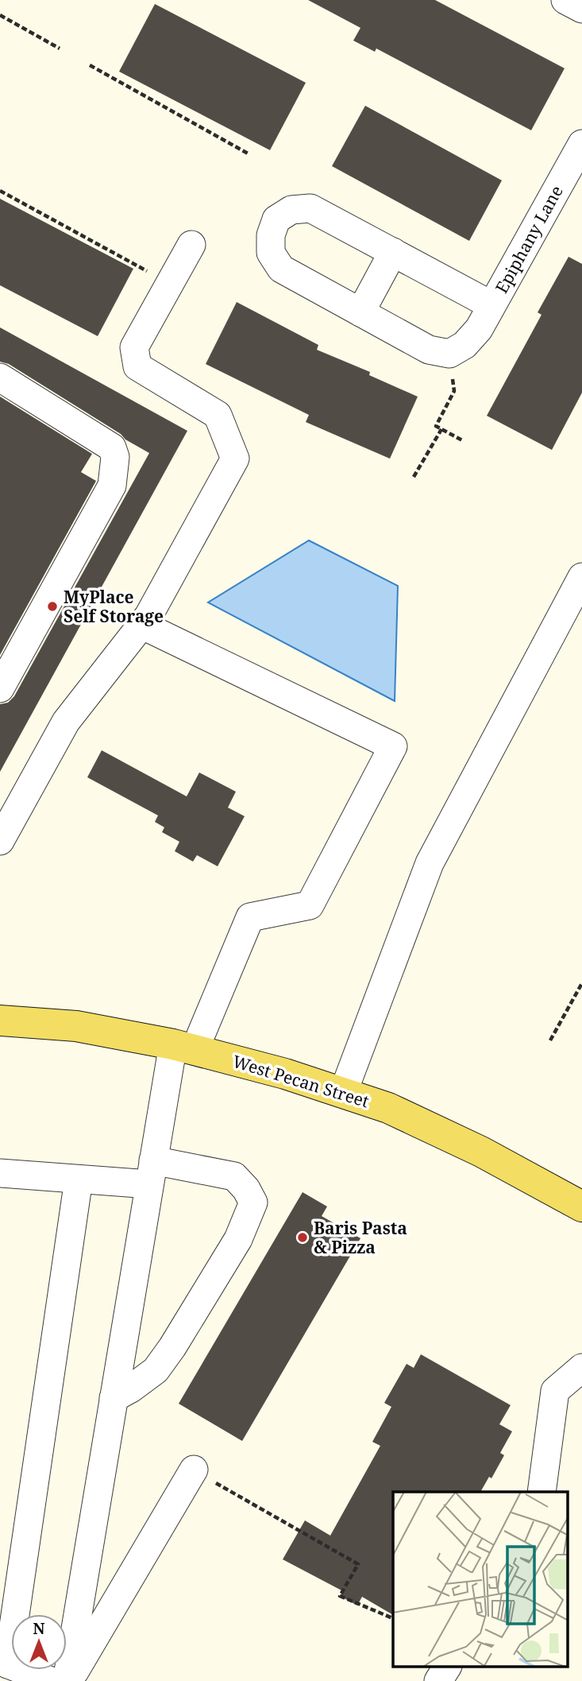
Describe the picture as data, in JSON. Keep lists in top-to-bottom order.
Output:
{
  "streets": {
    "main road": ["West Pecan Street"],
    "street": ["Epiphany Lane"]
  },
  "places": ["MyPlace Self Storage", "Baris Pasta & Pizza"],
  "north": "top"
}
